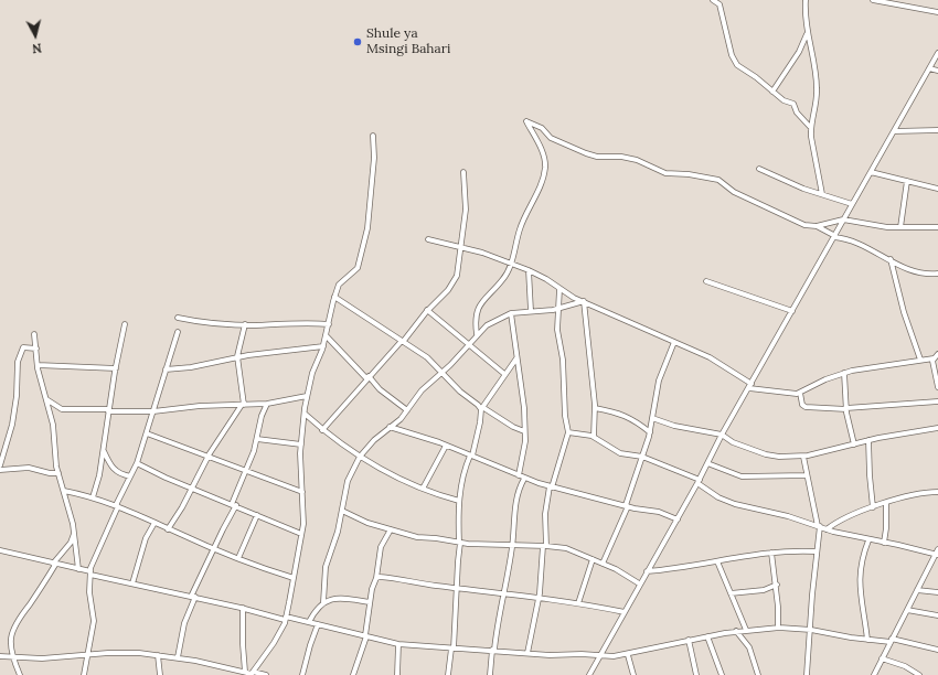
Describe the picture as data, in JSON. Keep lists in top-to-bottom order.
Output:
{
  "places": ["Shule ya Msingi Bahari"],
  "north": "bottom"
}
